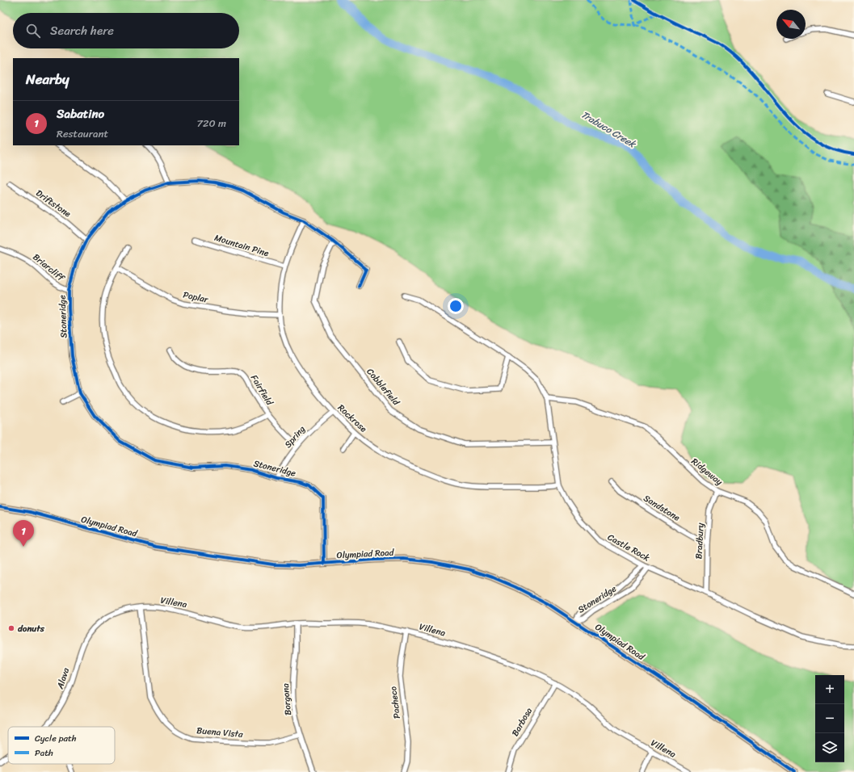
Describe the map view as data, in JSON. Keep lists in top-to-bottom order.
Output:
{
  "streets": {
    "main road": ["Olympiad Road"],
    "street": [
      "Driftstone",
      "Mountain Pine",
      "Briarcliff",
      "Poplar",
      "Stoneridge",
      "Cobblefield",
      "Fairfield",
      "Rockrose",
      "Spring",
      "Ridgeway",
      "Sandstone",
      "Bradbury",
      "Castle Rock",
      "Villena",
      "Alava",
      "Borgona",
      "Pacheco",
      "Barbosa",
      "Buena Vista"
    ]
  },
  "crossings": [
    ["Driftstone", "Stoneridge"],
    ["Mountain Pine", "Rockrose"],
    ["Briarcliff", "Stoneridge"],
    ["Poplar", "Rockrose"],
    ["Stoneridge", "Cobblefield"],
    ["Stoneridge", "Rockrose"],
    ["Stoneridge", "Spring"],
    ["Stoneridge", "Olympiad Road"],
    ["Stoneridge", "Castle Rock"],
    ["Cobblefield", "Castle Rock"],
    ["Fairfield", "Spring"],
    ["Rockrose", "Spring"],
    ["Rockrose", "Castle Rock"],
    ["Ridgeway", "Bradbury"],
    ["Ridgeway", "Castle Rock"],
    ["Sandstone", "Bradbury"],
    ["Bradbury", "Castle Rock"],
    ["Villena", "Alava"],
    ["Villena", "Borgona"],
    ["Villena", "Pacheco"],
    ["Villena", "Barbosa"],
    ["Villena", "Buena Vista"],
    ["Alava", "Buena Vista"],
    ["Borgona", "Buena Vista"]
  ],
  "water": ["Trabuco Creek"],
  "places": ["donuts"],
  "legend": ["Cycle path", "Path"],
  "north": "top left",
  "page": {
    "search": "Search here",
    "heading": "Nearby",
    "list": [
      {
        "mark": "1",
        "name": "Sabatino",
        "note": "Restaurant",
        "value": "720 m"
      }
    ],
    "pins": "1",
    "map_buttons": ["+", "−"]
  }
}
